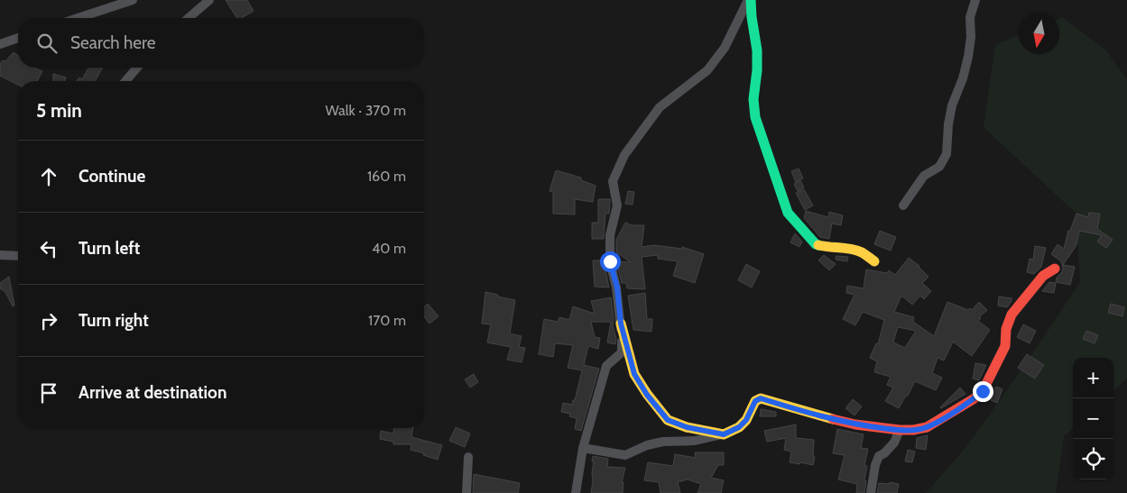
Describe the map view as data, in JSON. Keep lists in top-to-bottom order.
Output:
{
  "north": "bottom",
  "page": {
    "search": "Search here",
    "heading": ["5 min", "Walk · 370 m"],
    "list": [
      ["Continue", "160 m"],
      ["Turn left", "40 m"],
      ["Turn right", "170 m"],
      "Arrive at destination"
    ],
    "map_buttons": ["+", "−"]
  }
}
